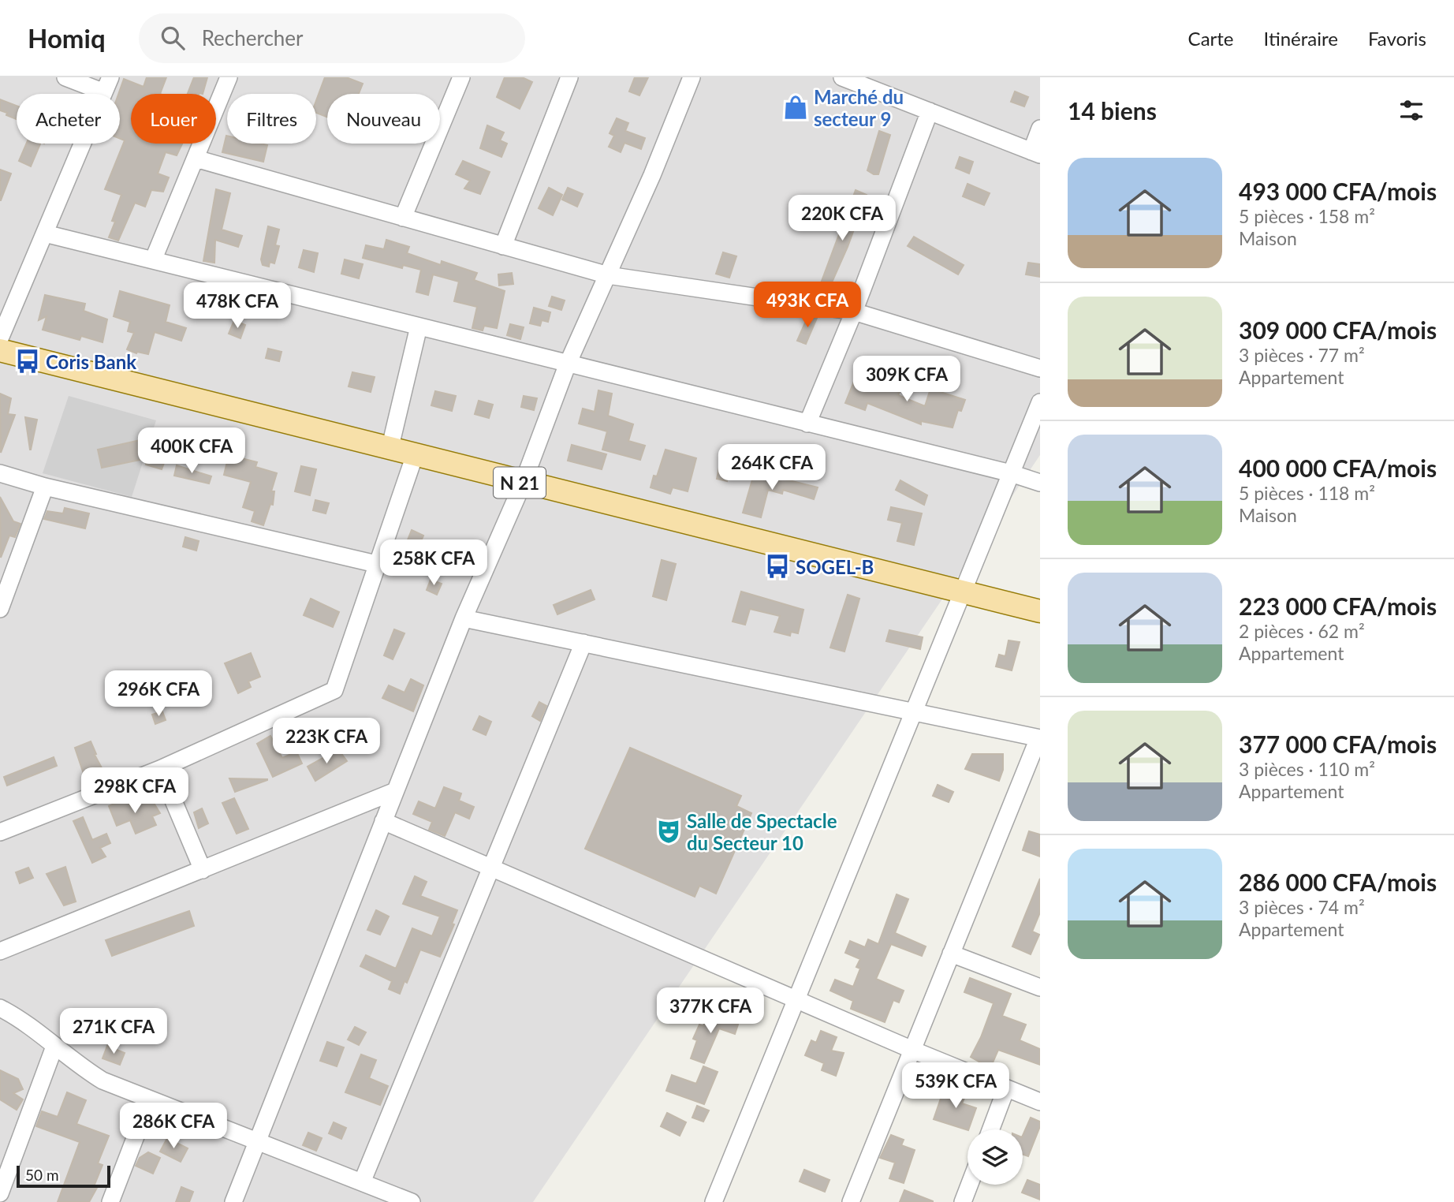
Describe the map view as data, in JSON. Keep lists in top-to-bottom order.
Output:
{
  "streets": {
    "main road": ["N 21"]
  },
  "places": {
    "shop": ["Marché du secteur 9"],
    "bus stop": ["Coris Bank", "SOGEL-B"],
    "theatre": ["Salle de Spectacle du Secteur 10"]
  },
  "scale_bar": "50 m",
  "page": {
    "header": "Homiq",
    "search": "Rechercher",
    "nav": ["Carte", "Itinéraire", "Favoris"],
    "heading": "14 biens",
    "chip": [
      "Acheter",
      "Louer",
      "Filtres",
      "Nouveau"
    ],
    "list": [
      {
        "name": "493 000 CFA/mois",
        "note": "5 pièces · 158 m² · Maison"
      },
      {
        "name": "309 000 CFA/mois",
        "note": "3 pièces · 77 m² · Appartement"
      },
      {
        "name": "400 000 CFA/mois",
        "note": "5 pièces · 118 m² · Maison"
      },
      {
        "name": "223 000 CFA/mois",
        "note": "2 pièces · 62 m² · Appartement"
      },
      {
        "name": "377 000 CFA/mois",
        "note": "3 pièces · 110 m² · Appartement"
      },
      {
        "name": "286 000 CFA/mois",
        "note": "3 pièces · 74 m² · Appartement"
      }
    ],
    "price": [
      "220K CFA",
      "493K CFA",
      "478K CFA",
      "309K CFA",
      "400K CFA",
      "264K CFA",
      "258K CFA",
      "296K CFA",
      "223K CFA",
      "298K CFA",
      "377K CFA",
      "271K CFA",
      "539K CFA",
      "286K CFA"
    ],
    "scale": "50 m"
  }
}
